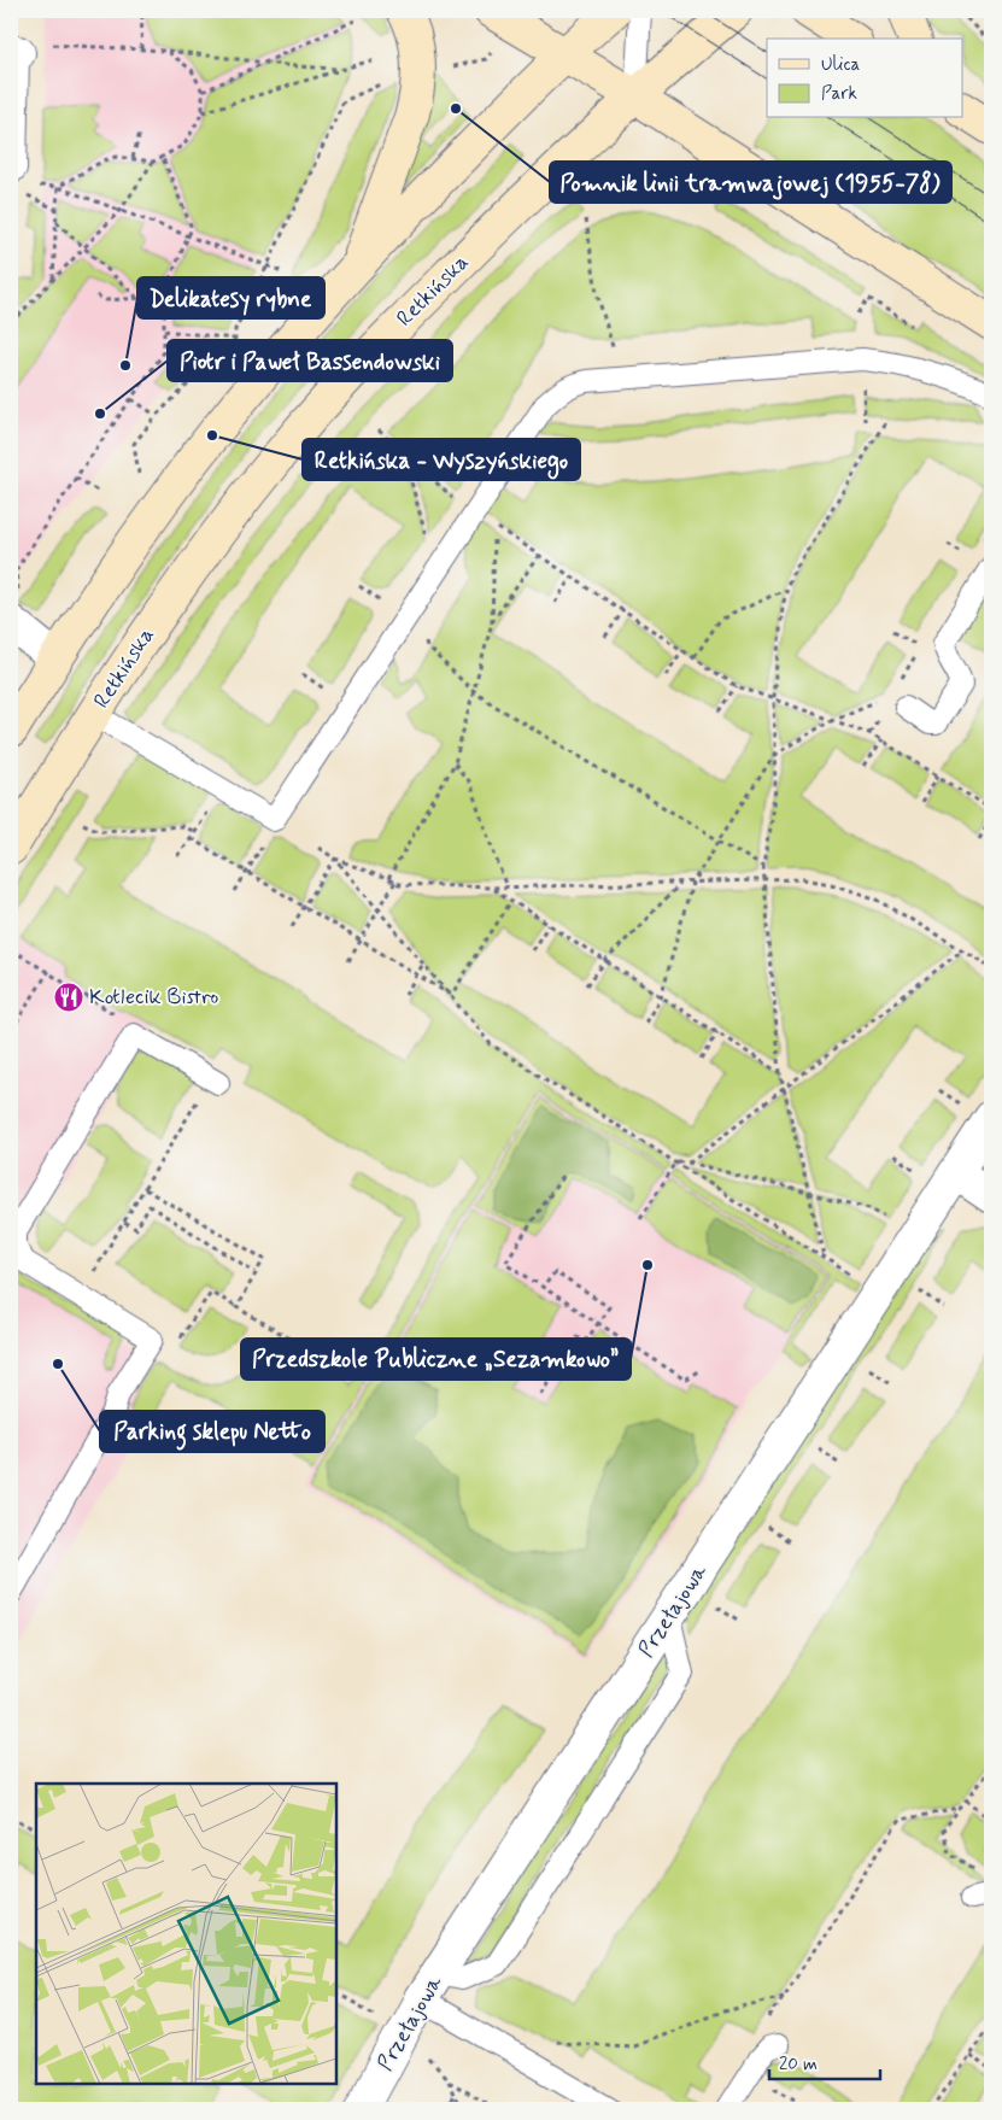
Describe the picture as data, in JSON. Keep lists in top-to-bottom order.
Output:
{
  "streets": {
    "street": ["Retkińska", "Przełajowa"]
  },
  "places": {
    "other": [
      "Pomnik linii tramwajowej (1955-78)",
      "Delikatesy rybne",
      "Piotr i Paweł Bassendowski",
      "Retkińska - Wyszyńskiego",
      "Przedszkole Publiczne „Sezamkowo”",
      "Parking sklepu Netto"
    ],
    "restaurant": ["Kotlecik Bistro"]
  },
  "legend": ["Ulica", "Park"],
  "scale_bar": "20 m"
}
